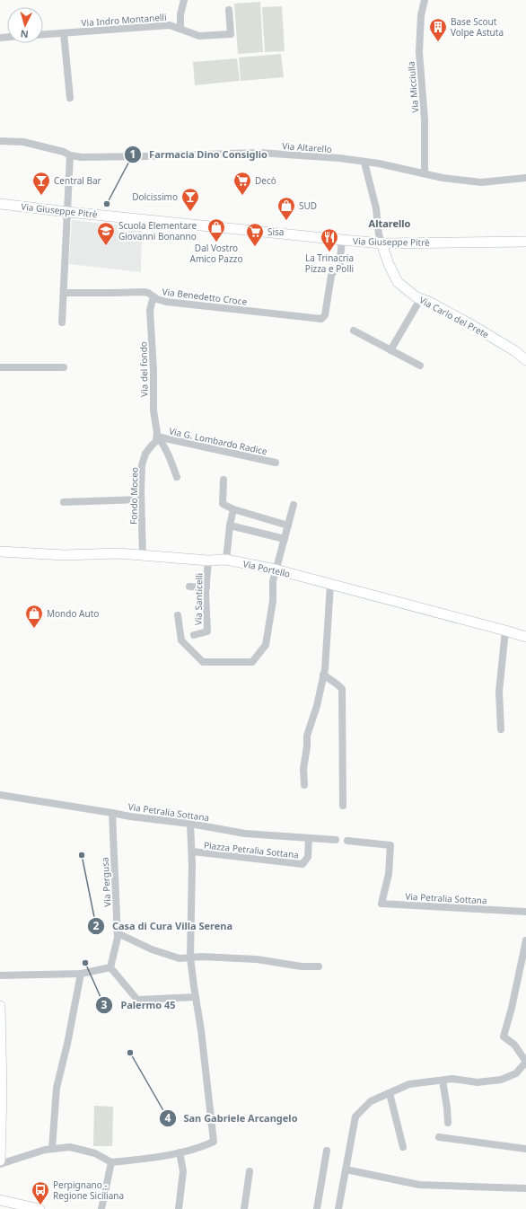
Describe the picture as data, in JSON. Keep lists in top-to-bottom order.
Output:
{
  "streets": {
    "street": [
      "Via Indro Montanelli",
      "Via Micciulla",
      "Via Altarello",
      "Via Giuseppe Pitrè",
      "Via Benedetto Croce",
      "Via Carlo del Prete",
      "Via del fondo",
      "Via G. Lombardo Radice",
      "Fondo Moceo",
      "Via Portello",
      "Via Santicelli",
      "Via Petralia Sottana",
      "Piazza Petralia Sottana",
      "Via Pergusa"
    ]
  },
  "crossings": [
    ["Via Micciulla", "Via Altarello"],
    ["Via Altarello", "Via Carlo del Prete"],
    ["Via Giuseppe Pitrè", "Via Benedetto Croce"],
    ["Via Giuseppe Pitrè", "Via Carlo del Prete"],
    ["Via Benedetto Croce", "Via del fondo"],
    ["Via del fondo", "Via G. Lombardo Radice"],
    ["Via del fondo", "Fondo Moceo"],
    ["Via G. Lombardo Radice", "Fondo Moceo"],
    ["Fondo Moceo", "Via Portello"],
    ["Via Portello", "Via Santicelli"],
    ["Via Petralia Sottana", "Piazza Petralia Sottana"],
    ["Via Petralia Sottana", "Via Pergusa"]
  ],
  "districts": ["Altarello"],
  "places": {
    "building": ["Base Scout Volpe Astuta"],
    "bar": ["Central Bar", "Dolcissimo"],
    "supermarket": ["Decò", "Sisa"],
    "other": [
      "Farmacia Dino Consiglio",
      "Casa di Cura Villa Serena",
      "Palermo 45",
      "San Gabriele Arcangelo"
    ],
    "shop": ["SUD", "Dal Vostro Amico Pazzo", "Mondo Auto"],
    "school or university": ["Scuola Elementare Giovanni Bonanno"],
    "restaurant": ["La Trinacria Pizza e Polli"],
    "bus stop": ["Perpignano - Regione Siciliana"]
  },
  "north": "bottom"
}
